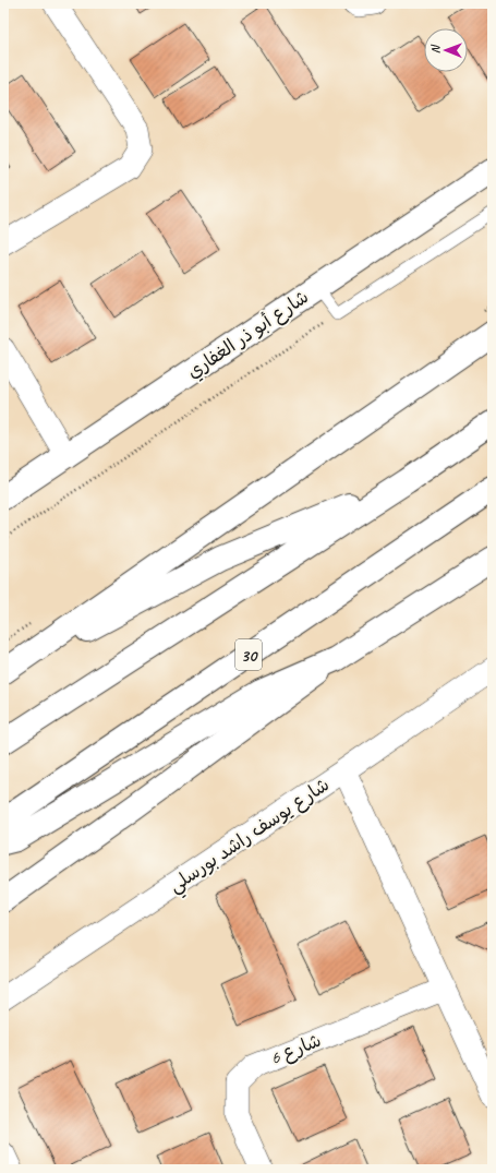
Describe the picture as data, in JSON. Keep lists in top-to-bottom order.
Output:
{
  "streets": {
    "main road": ["شارع أبو ذر الغفاري", "30"],
    "street": ["شارع يوسف راشد بورسلي", "شارع 6"]
  },
  "north": "left"
}
